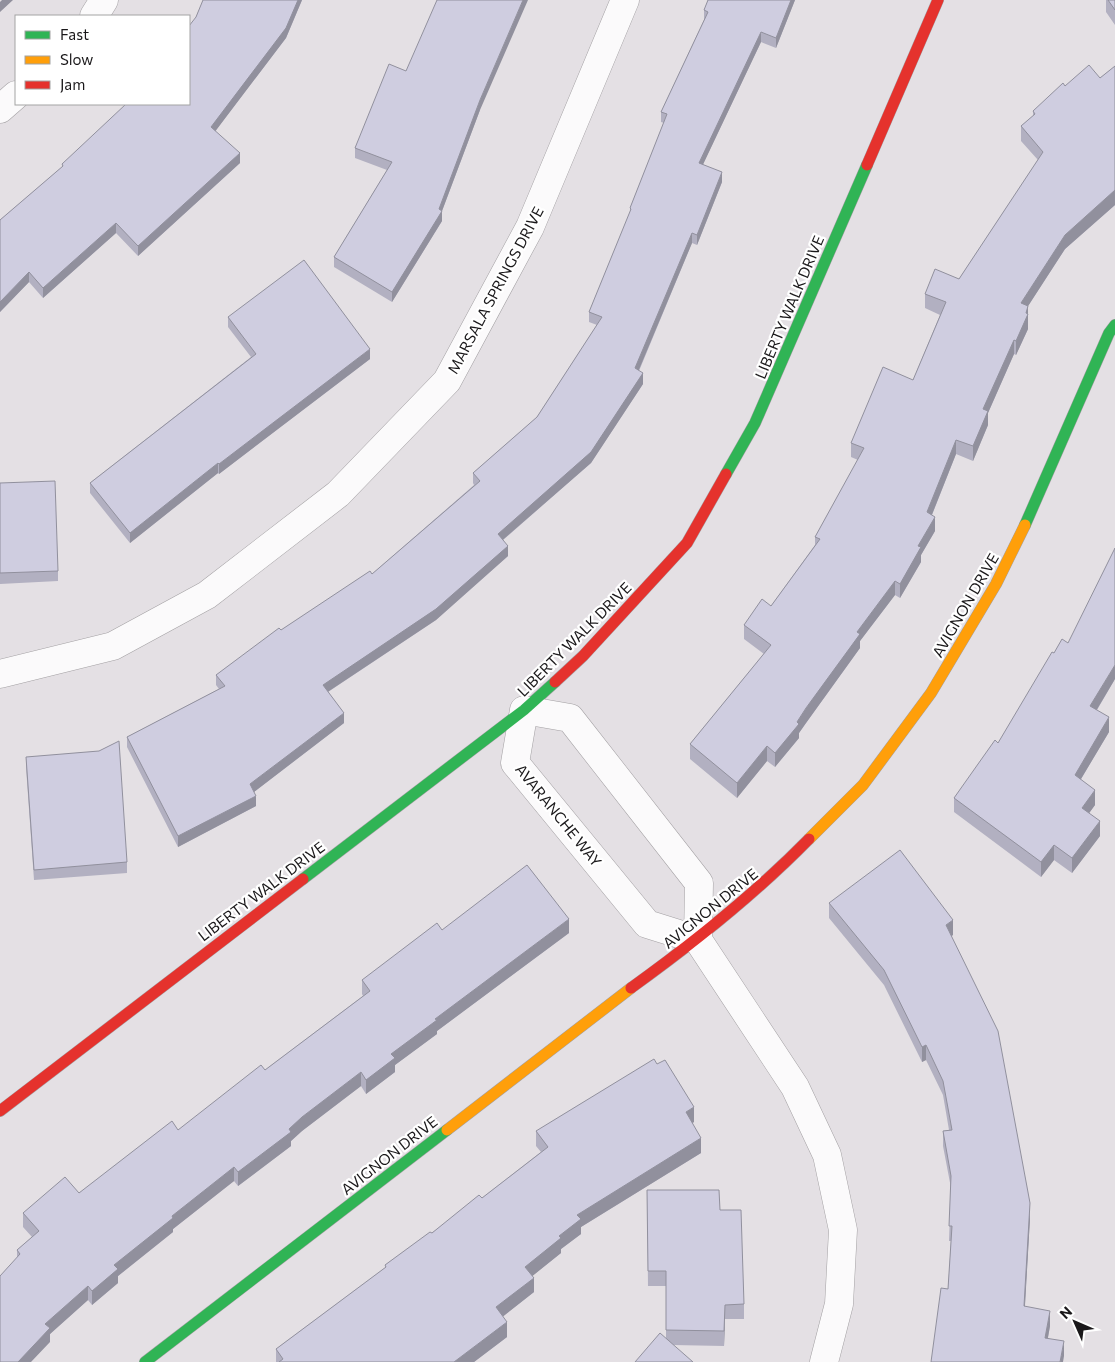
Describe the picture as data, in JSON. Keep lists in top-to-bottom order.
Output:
{
  "streets": {
    "street": [
      "MARSALA SPRINGS DRIVE",
      "LIBERTY WALK DRIVE",
      "AVIGNON DRIVE",
      "AVARANCHE WAY"
    ]
  },
  "crossings": [
    ["LIBERTY WALK DRIVE", "AVARANCHE WAY"],
    ["AVIGNON DRIVE", "AVARANCHE WAY"]
  ],
  "legend": ["Fast", "Slow", "Jam"],
  "north": "top left"
}
